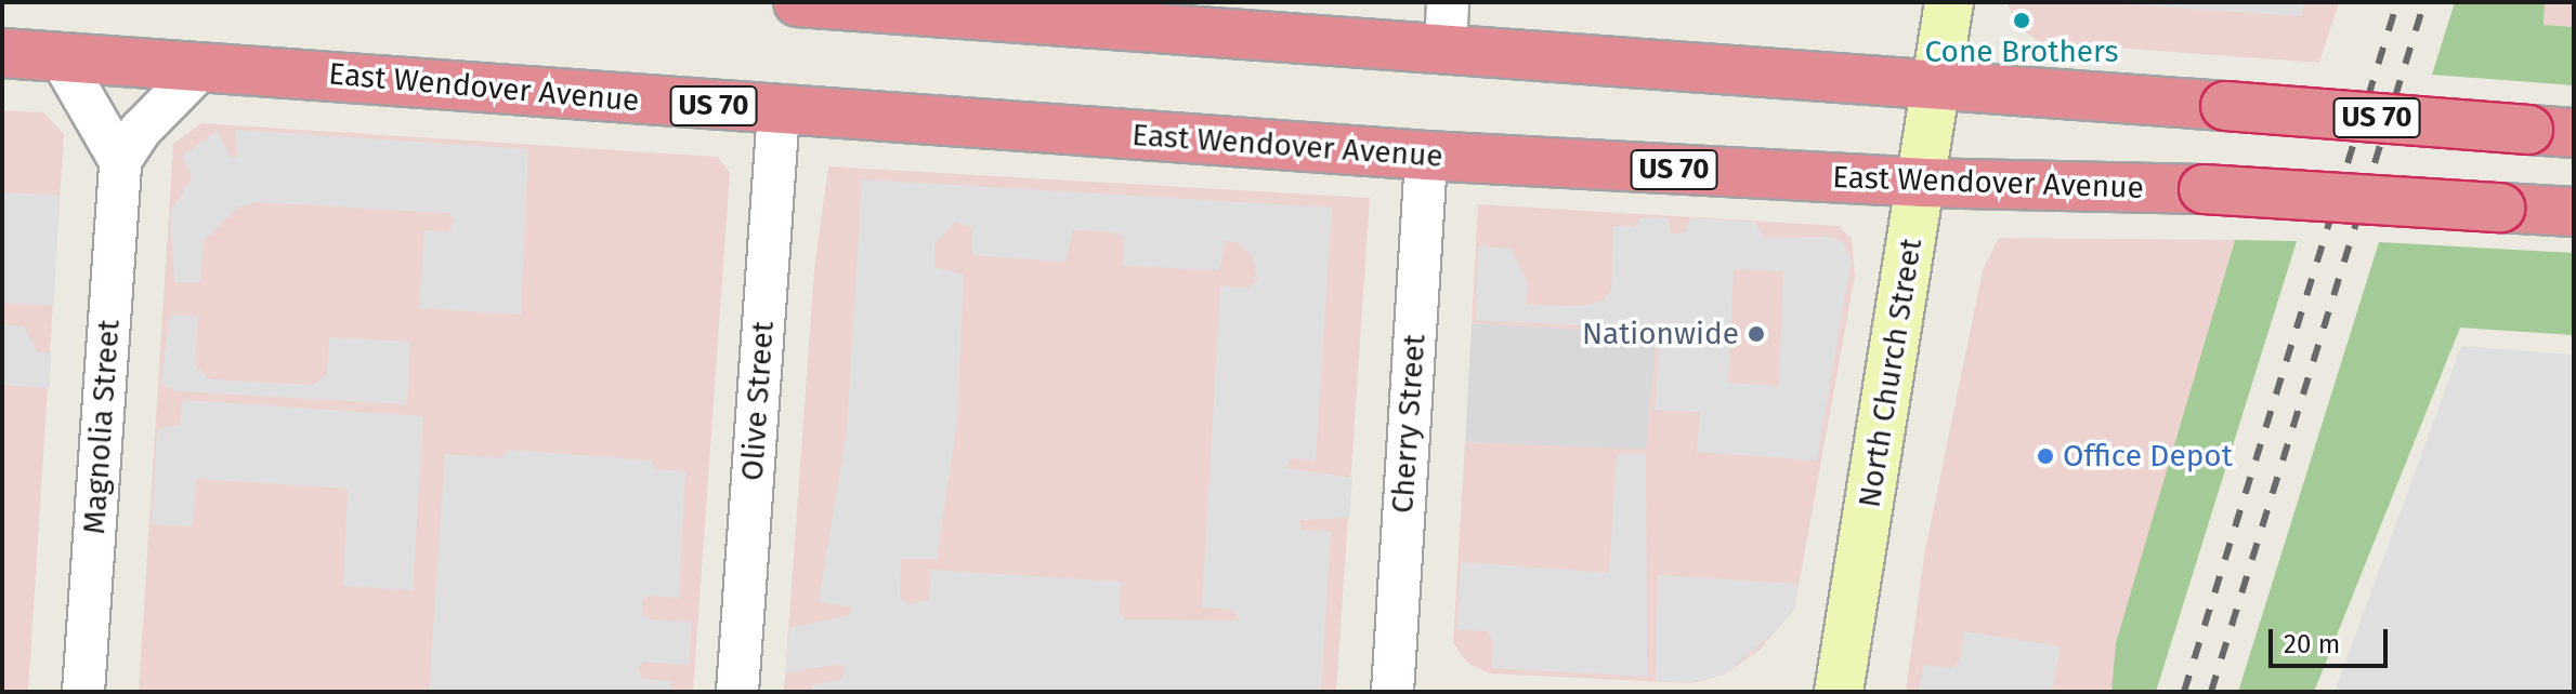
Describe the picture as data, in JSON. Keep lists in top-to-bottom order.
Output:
{
  "streets": {
    "highway": ["East Wendover Avenue", "US 70"],
    "main road": ["North Church Street"],
    "street": ["Olive Street", "Cherry Street", "Magnolia Street"]
  },
  "crossings": [
    ["East Wendover Avenue", "North Church Street"],
    ["East Wendover Avenue", "Olive Street"],
    ["East Wendover Avenue", "Cherry Street"],
    ["US 70", "North Church Street"]
  ],
  "places": ["Cone Brothers", "Nationwide", "Office Depot"],
  "scale_bar": "20 m"
}
